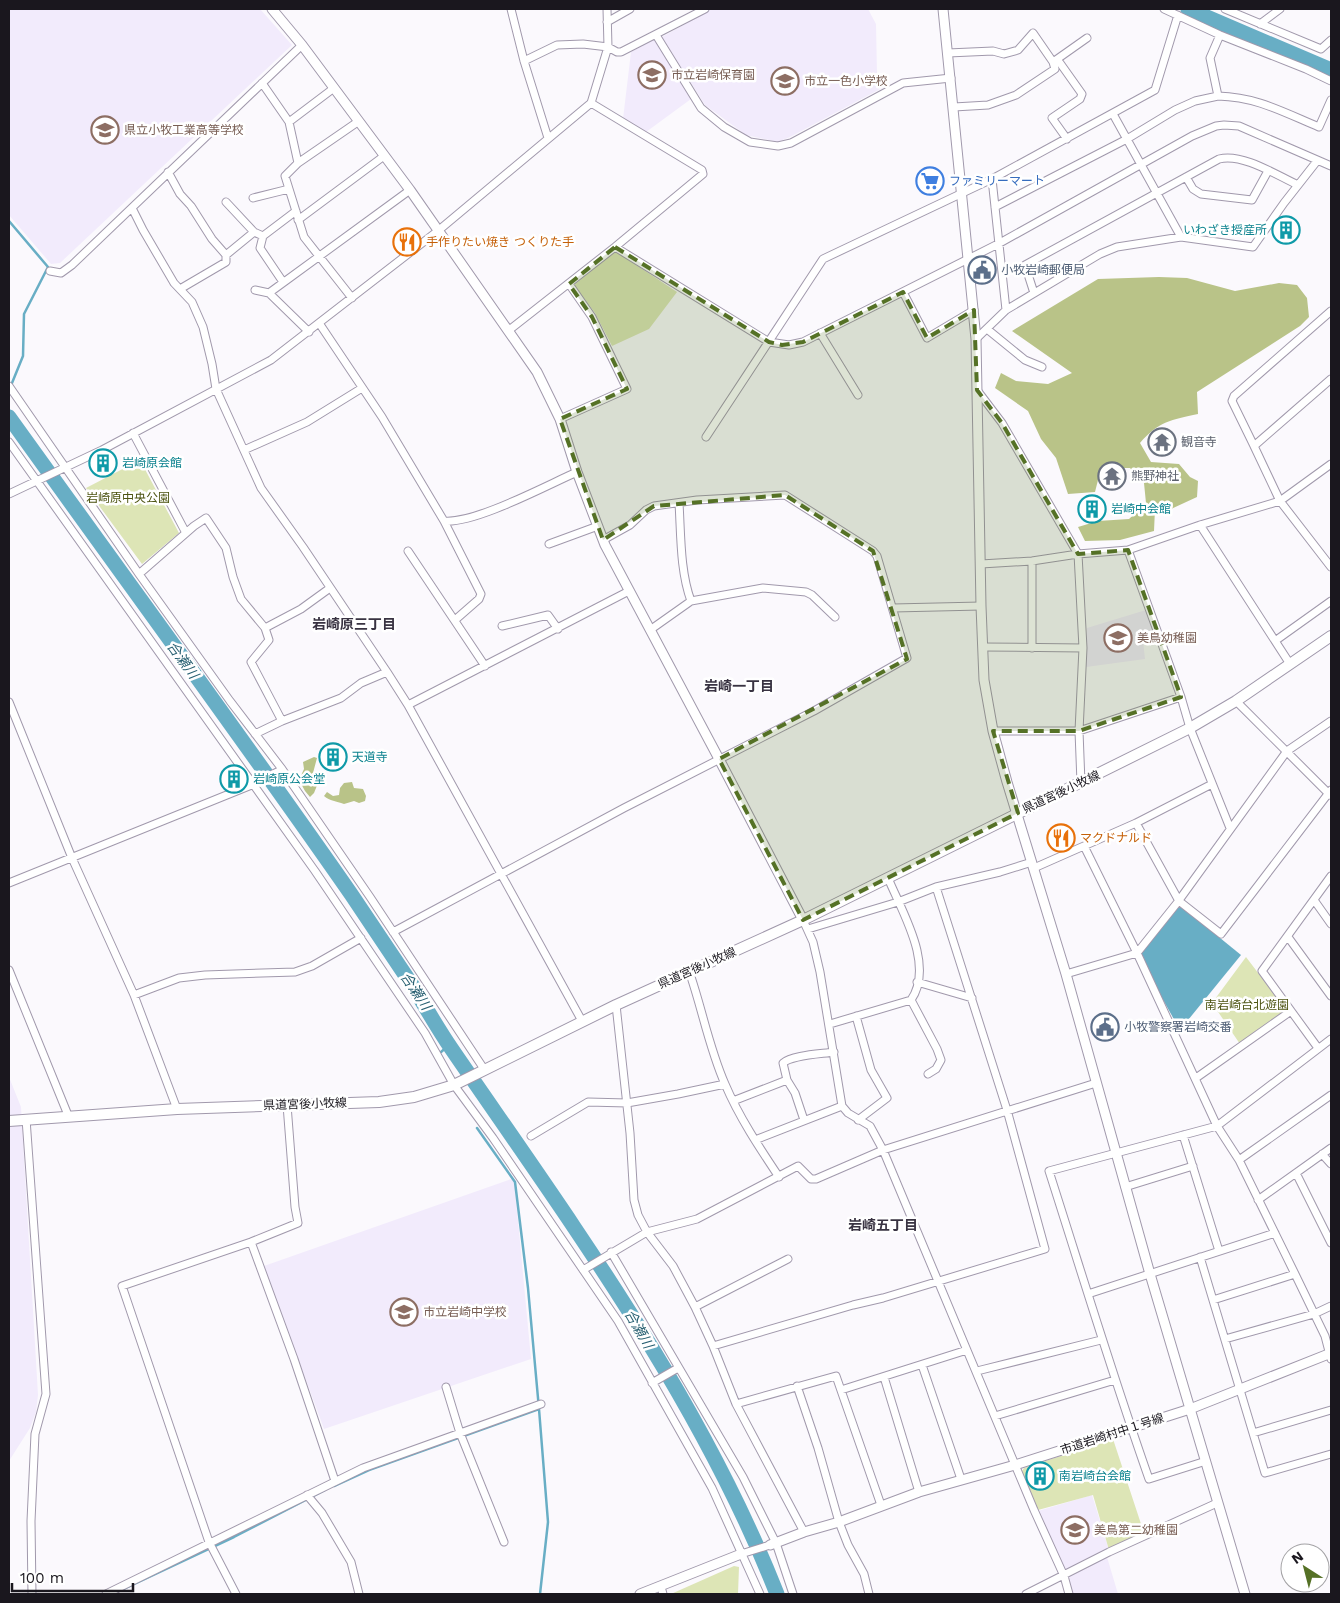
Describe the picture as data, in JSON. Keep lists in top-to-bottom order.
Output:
{
  "streets": {
    "main road": ["県道宮後小牧線"],
    "street": ["市道岩崎村中１号線"]
  },
  "districts": ["岩崎原三丁目", "岩崎一丁目", "岩崎五丁目"],
  "water": ["合瀬川"],
  "parks": ["岩崎原中央公園", "南岩崎台北遊園"],
  "places": {
    "school or university": [
      "市立岩崎保育園",
      "市立一色小学校",
      "県立小牧工業高等学校",
      "美鳥幼稚園",
      "市立岩崎中学校",
      "美鳥第二幼稚園"
    ],
    "supermarket": ["ファミリーマート"],
    "building": [
      "いわざき授産所",
      "岩崎原会館",
      "岩崎中会館",
      "天道寺",
      "岩崎原公会堂",
      "南岩崎台会館"
    ],
    "restaurant": ["手作りたい焼き つくりた手", "マクドナルド"],
    "public building": ["小牧岩崎郵便局", "小牧警察署岩崎交番"],
    "temple": ["観音寺", "熊野神社"]
  },
  "scale_bar": "100 m",
  "north": "top left"
}
